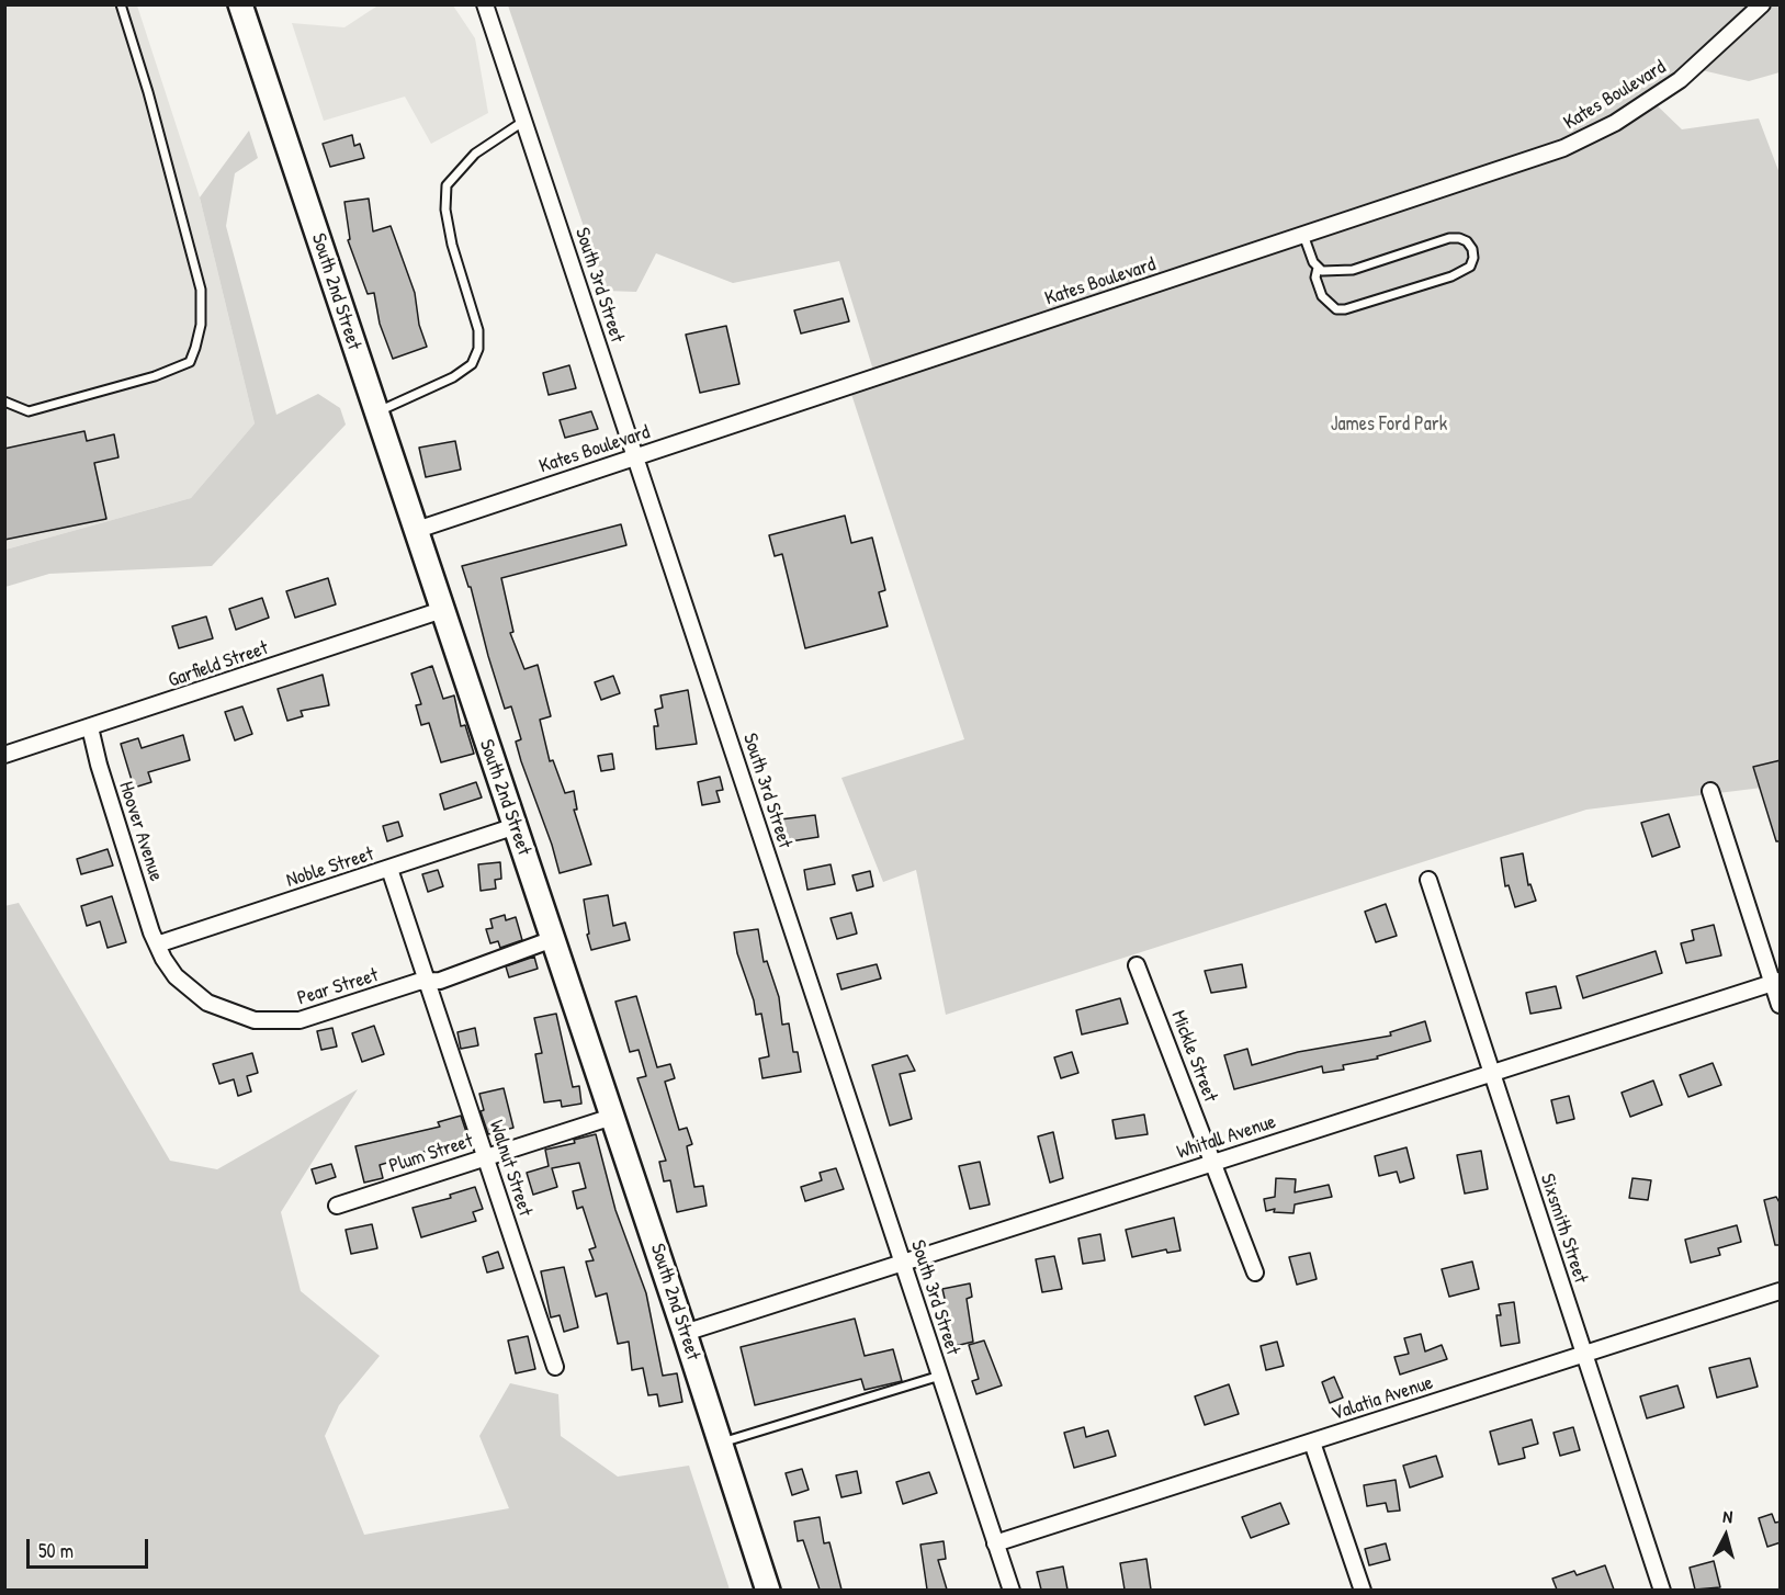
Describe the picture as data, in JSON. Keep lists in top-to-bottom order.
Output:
{
  "streets": {
    "main road": ["South 2nd Street"],
    "street": [
      "Kates Boulevard",
      "South 3rd Street",
      "Garfield Street",
      "Hoover Avenue",
      "Noble Street",
      "Pear Street",
      "Mickle Street",
      "Whitall Avenue",
      "Plum Street",
      "Walnut Street",
      "Sixsmith Street",
      "Valatia Avenue"
    ]
  },
  "crossings": [
    ["Kates Boulevard", "South 3rd Street"],
    ["Kates Boulevard", "South 2nd Street"],
    ["South 3rd Street", "Whitall Avenue"],
    ["South 3rd Street", "Valatia Avenue"],
    ["South 2nd Street", "Garfield Street"],
    ["South 2nd Street", "Noble Street"],
    ["South 2nd Street", "Pear Street"],
    ["South 2nd Street", "Whitall Avenue"],
    ["South 2nd Street", "Plum Street"],
    ["Garfield Street", "Hoover Avenue"],
    ["Hoover Avenue", "Noble Street"],
    ["Hoover Avenue", "Pear Street"],
    ["Noble Street", "Pear Street"],
    ["Noble Street", "Walnut Street"],
    ["Pear Street", "Walnut Street"],
    ["Mickle Street", "Whitall Avenue"],
    ["Whitall Avenue", "Sixsmith Street"],
    ["Plum Street", "Walnut Street"],
    ["Sixsmith Street", "Valatia Avenue"]
  ],
  "parks": ["James Ford Park"],
  "scale_bar": "50 m",
  "north": "top"
}
